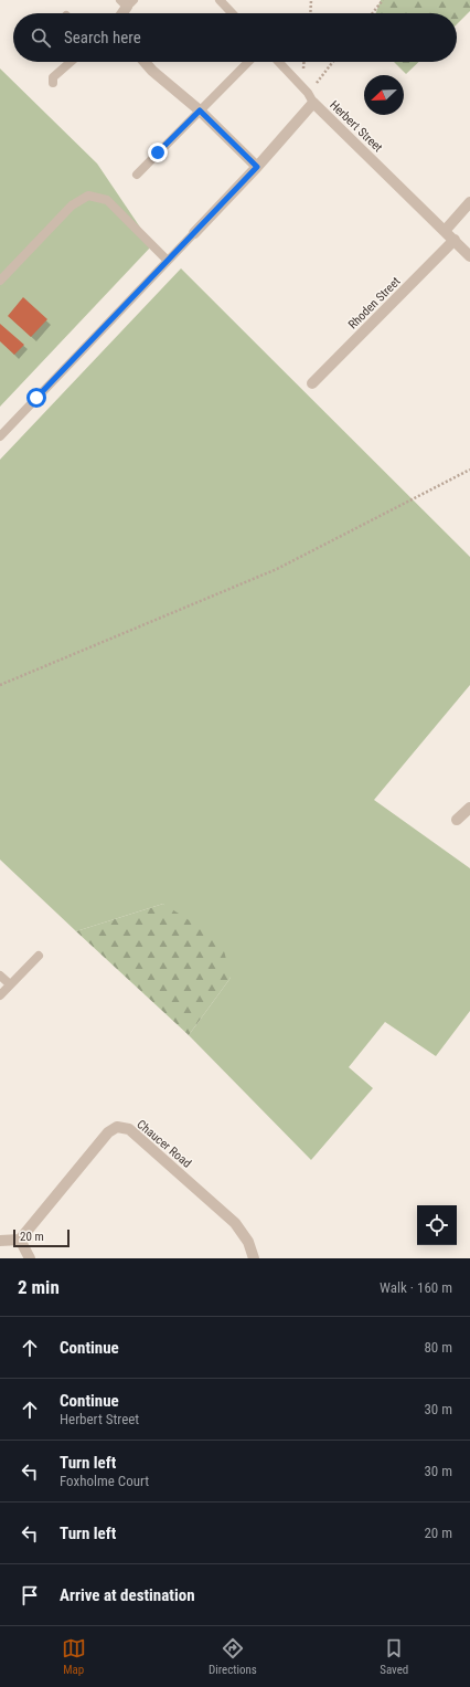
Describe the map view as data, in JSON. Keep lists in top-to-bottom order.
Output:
{
  "streets": {
    "street": ["Herbert Street", "Rhoden Street", "Chaucer Road"]
  },
  "crossings": [
    ["Herbert Street", "Rhoden Street"]
  ],
  "scale_bar": "20 m",
  "north": "bottom left",
  "page": {
    "search": "Search here",
    "scale": "20 m",
    "heading": ["2 min", "Walk · 160 m"],
    "list": [
      ["Continue", "80 m"],
      ["Continue", "Herbert Street", "30 m"],
      ["Turn left", "Foxholme Court", "30 m"],
      ["Turn left", "20 m"],
      "Arrive at destination"
    ],
    "nav": ["Map", "Directions", "Saved"]
  }
}
